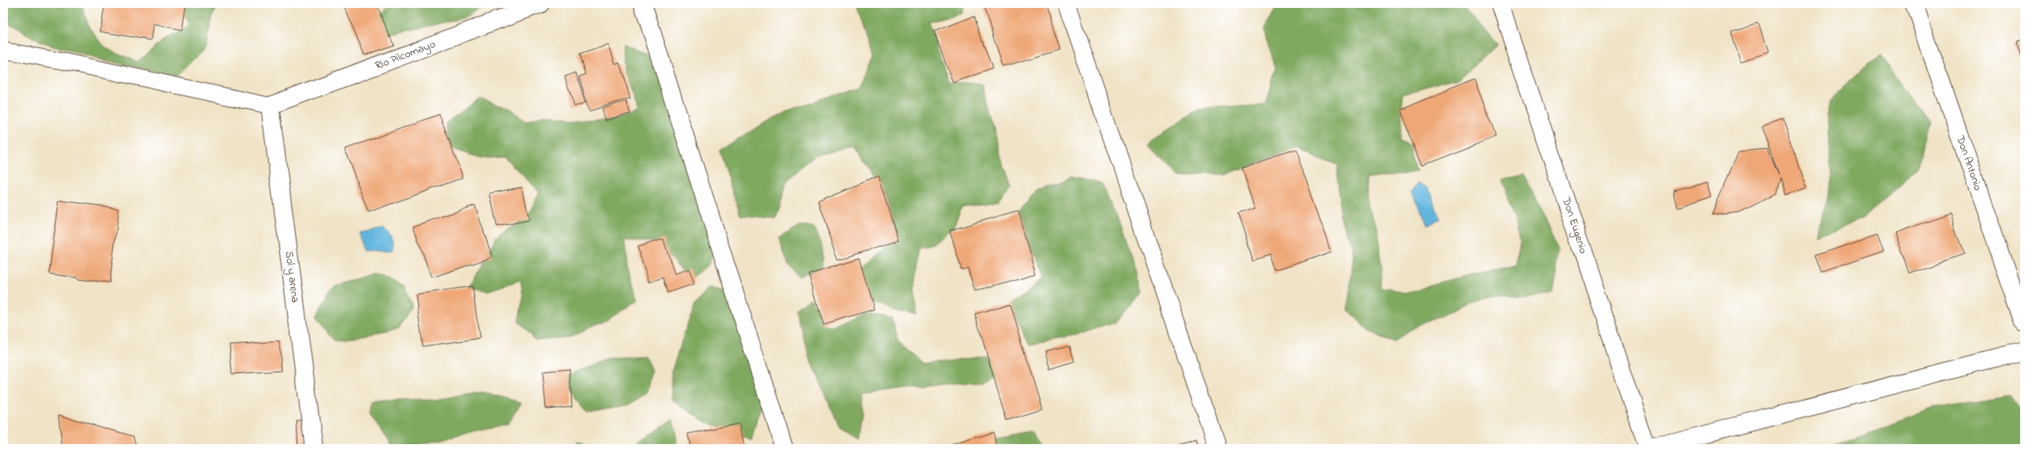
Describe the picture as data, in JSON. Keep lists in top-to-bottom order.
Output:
{
  "streets": {
    "street": [
      "Rio Pilcomayo",
      "Don Antonio",
      "Don Eugenio",
      "Sol y arena"
    ]
  },
  "crossings": [
    ["Rio Pilcomayo", "Sol y arena"]
  ]
}
